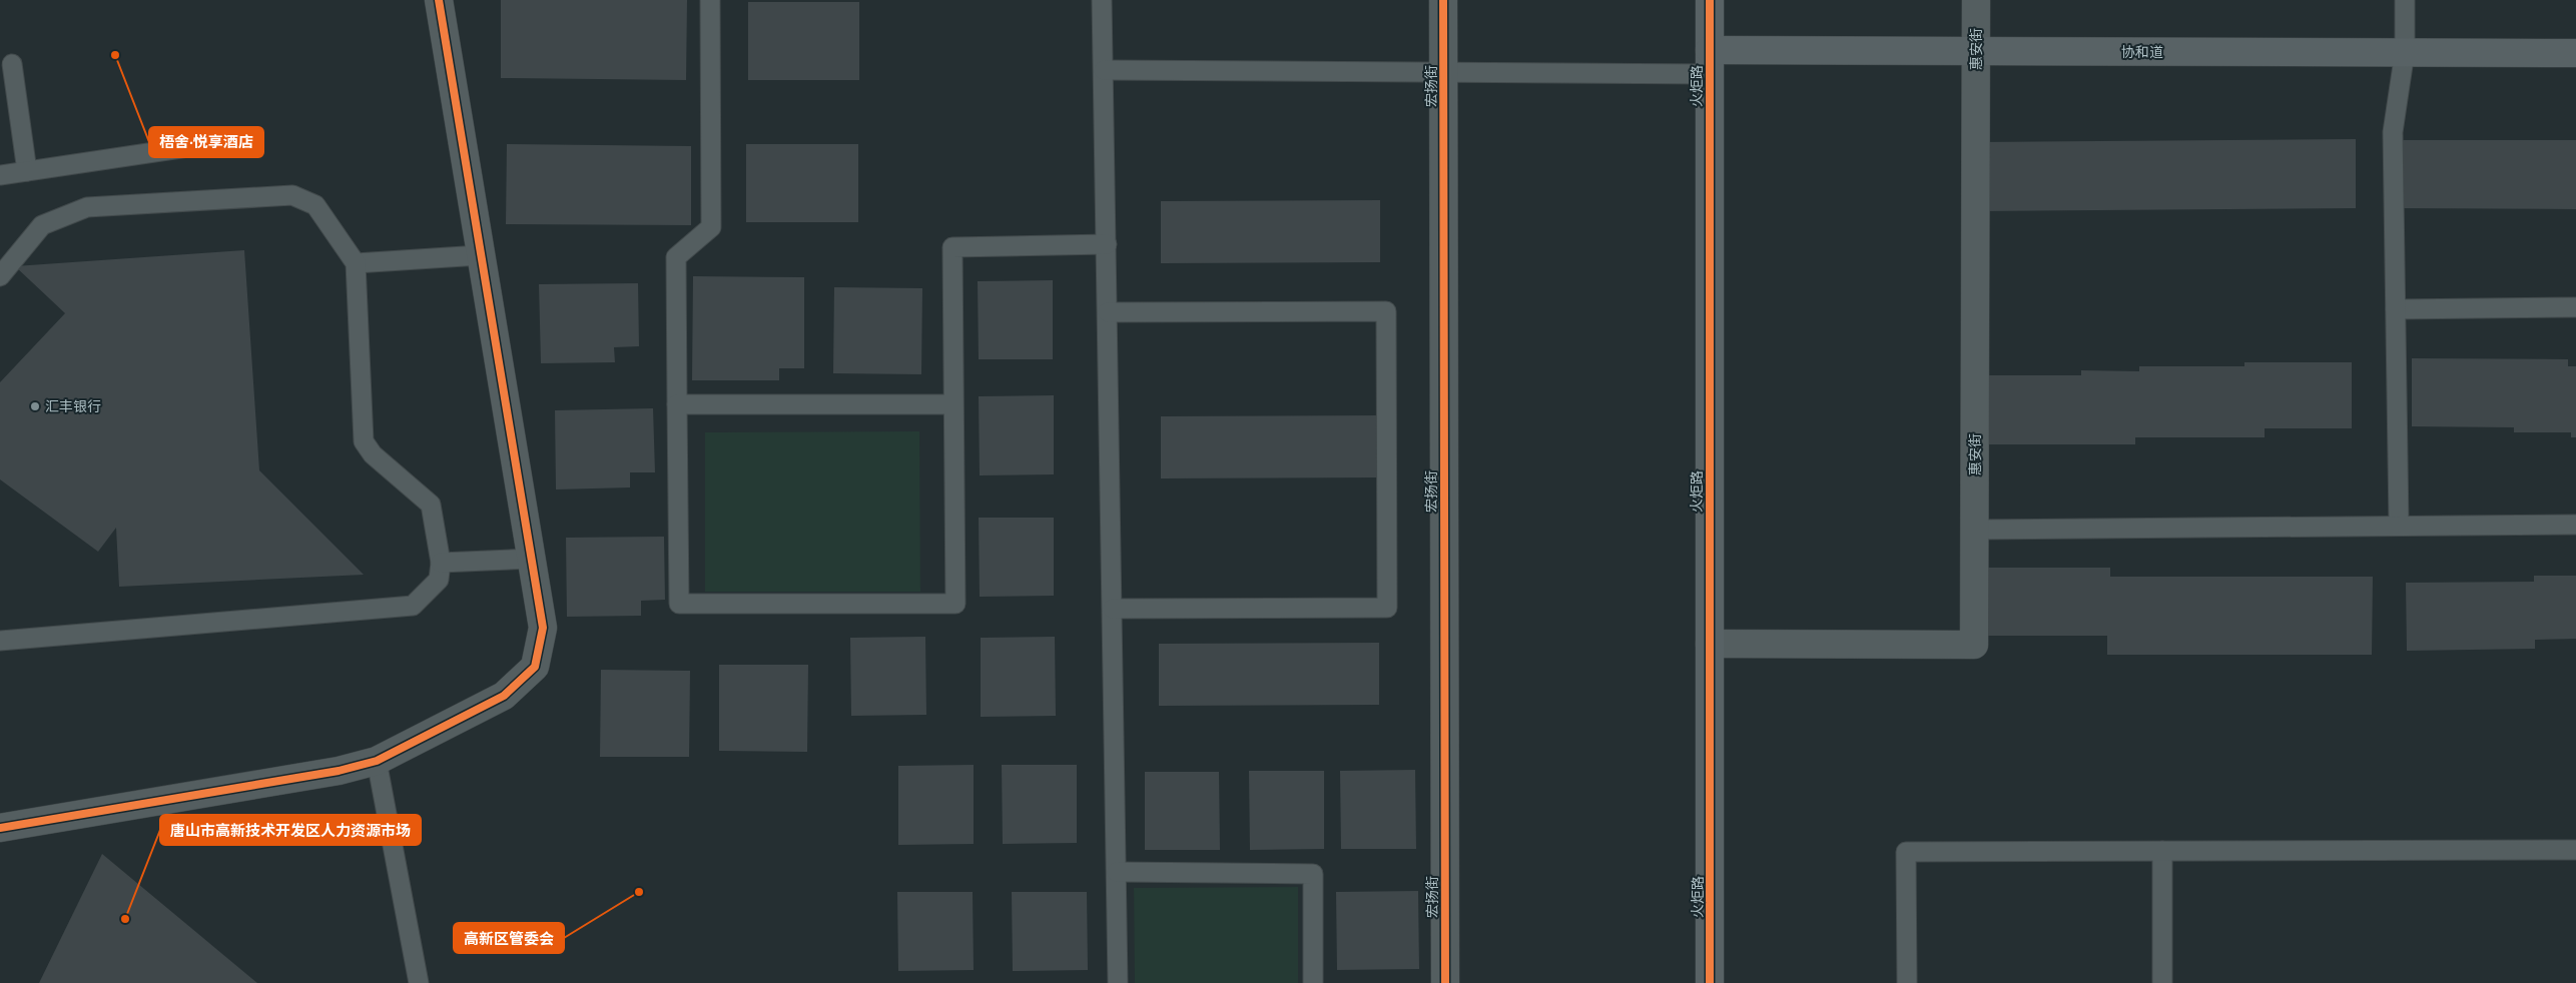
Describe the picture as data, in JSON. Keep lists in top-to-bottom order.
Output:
{
  "streets": {
    "street": [
      "惠安街",
      "协和道",
      "宏扬街",
      "火炬路"
    ]
  },
  "crossings": [
    ["惠安街", "协和道"],
    ["惠安街", "火炬路"],
    ["协和道", "火炬路"]
  ],
  "places": [
    "梧舍·悦享酒店",
    "汇丰银行",
    "高新区管委会",
    "唐山市高新技术开发区人力资源市场"
  ]
}
